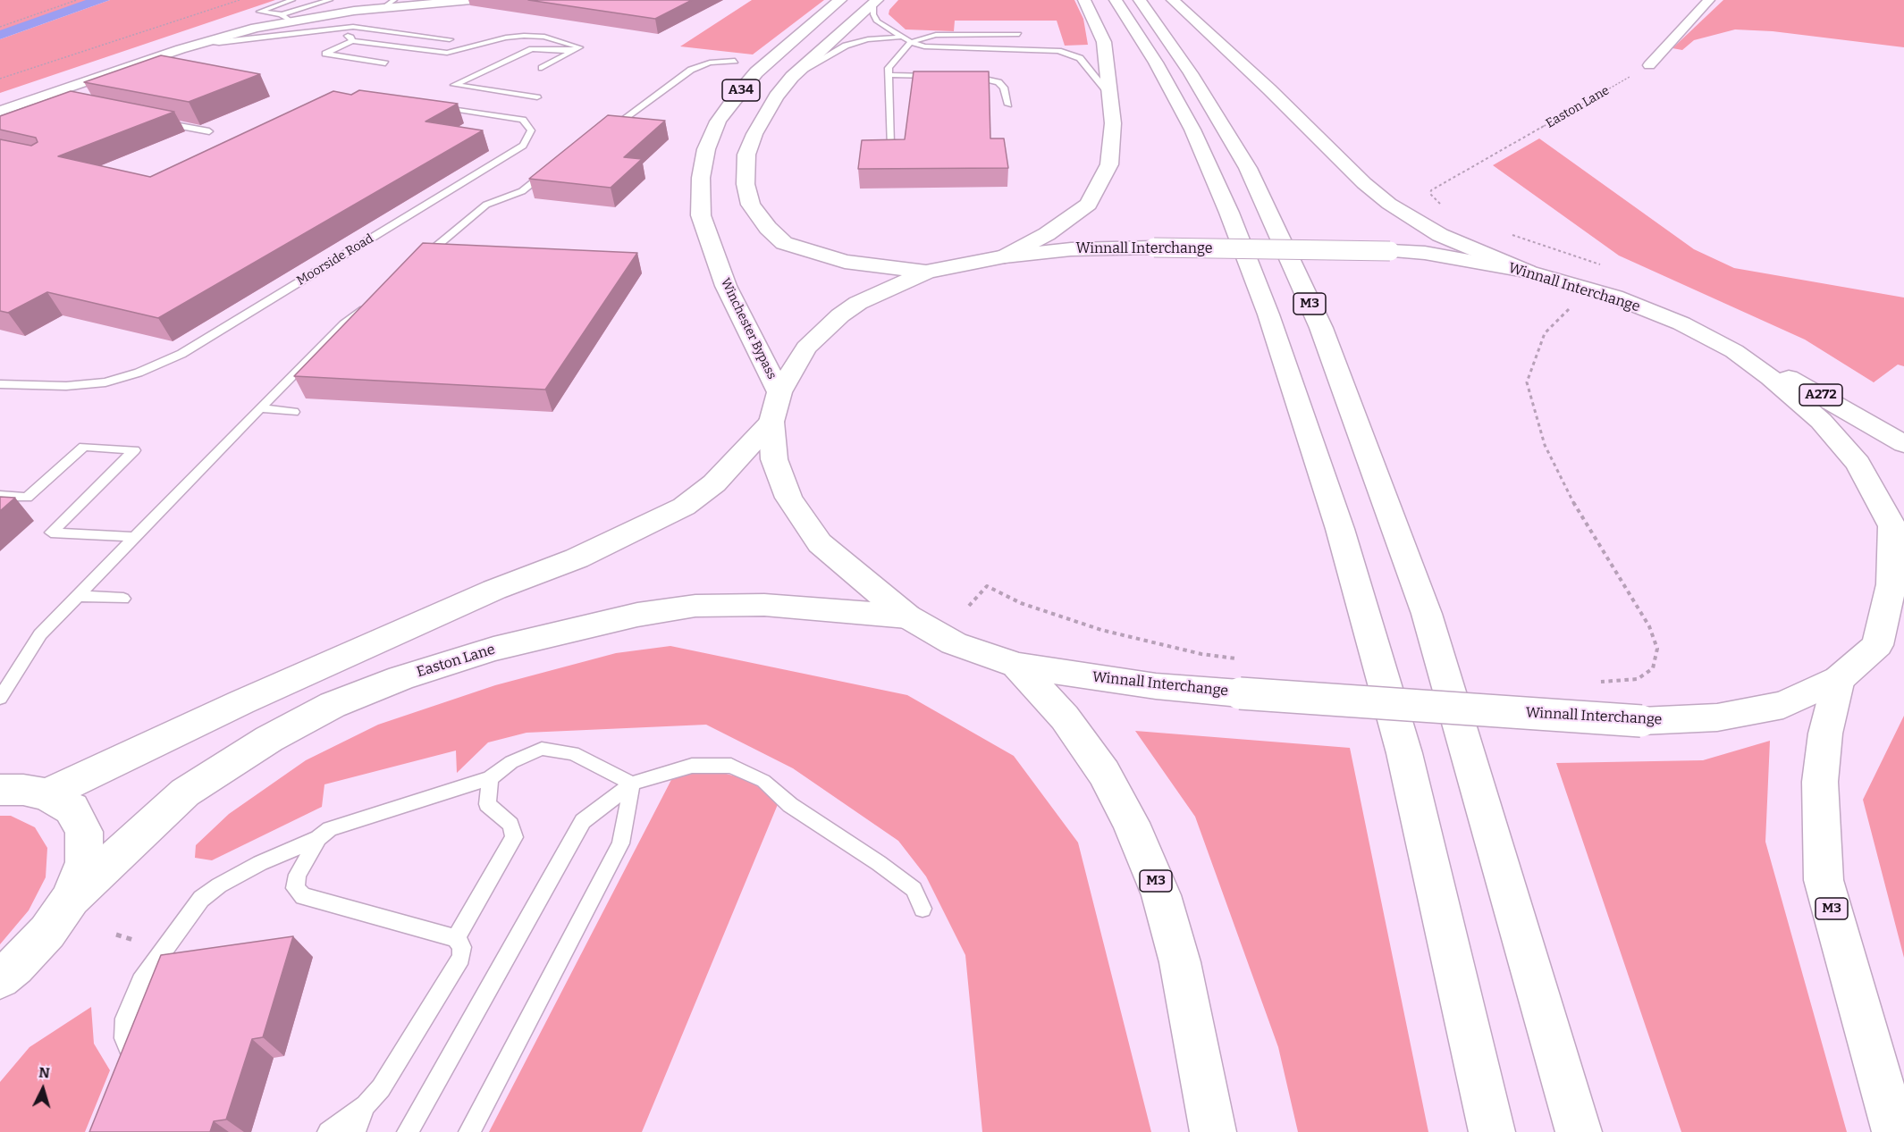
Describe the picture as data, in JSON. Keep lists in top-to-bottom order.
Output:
{
  "streets": {
    "main road": [
      "A34",
      "Easton Lane",
      "Winnall Interchange",
      "M3",
      "Winchester Bypass",
      "A272"
    ],
    "lane": ["Moorside Road"]
  },
  "crossings": [
    ["A34", "Winnall Interchange"],
    ["Easton Lane", "Winnall Interchange"],
    ["Winnall Interchange", "M3"],
    ["Winnall Interchange", "Winchester Bypass"],
    ["Winnall Interchange", "A272"]
  ],
  "north": "top"
}
